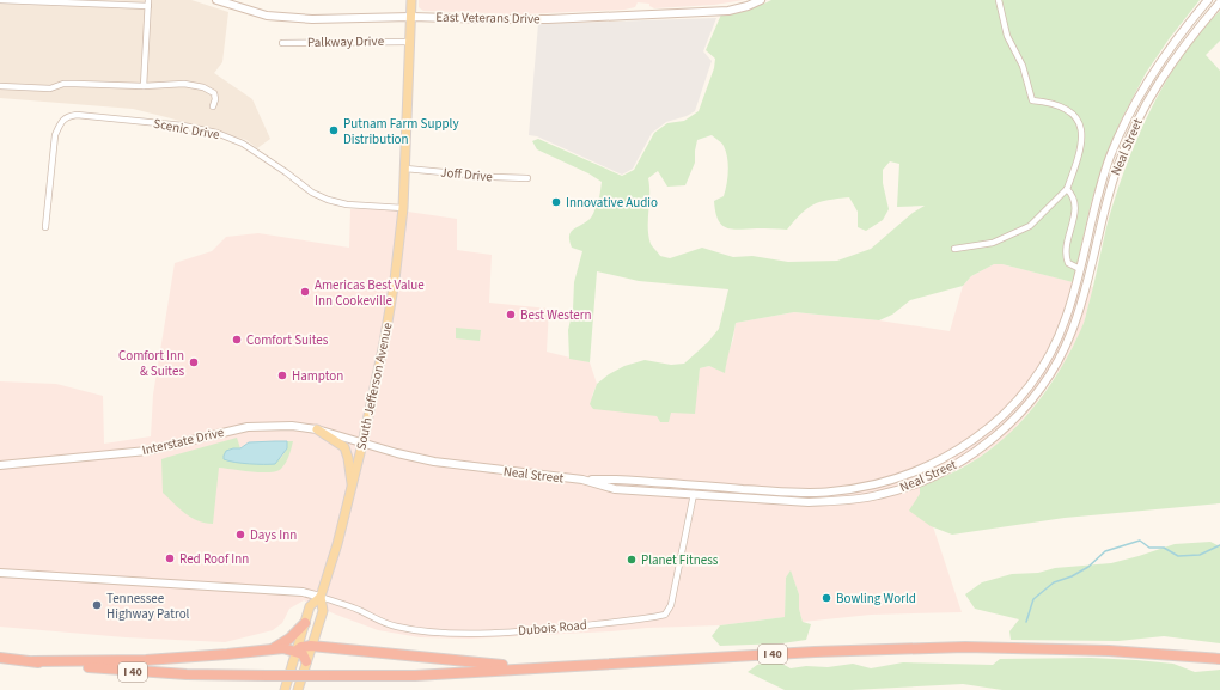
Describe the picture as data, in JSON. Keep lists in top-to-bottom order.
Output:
{
  "streets": {
    "highway": ["I 40"],
    "main road": [
      "East Veterans Drive",
      "Neal Street",
      "South Jefferson Avenue",
      "Interstate Drive"
    ],
    "street": [
      "Palkway Drive",
      "Scenic Drive",
      "Joff Drive",
      "Dubois Road"
    ]
  },
  "crossings": [
    ["East Veterans Drive", "South Jefferson Avenue"],
    ["Palkway Drive", "South Jefferson Avenue"],
    ["Scenic Drive", "South Jefferson Avenue"],
    ["Neal Street", "South Jefferson Avenue"],
    ["Neal Street", "Interstate Drive"],
    ["Neal Street", "Dubois Road"],
    ["Joff Drive", "South Jefferson Avenue"],
    ["South Jefferson Avenue", "Interstate Drive"],
    ["South Jefferson Avenue", "Dubois Road"]
  ],
  "places": [
    "Putnam Farm Supply Distribution",
    "Innovative Audio",
    "Americas Best Value Inn Cookeville",
    "Best Western",
    "Comfort Suites",
    "Comfort Inn & Suites",
    "Hampton",
    "Days Inn",
    "Red Roof Inn",
    "Planet Fitness",
    "Bowling World",
    "Tennessee Highway Patrol"
  ]
}
